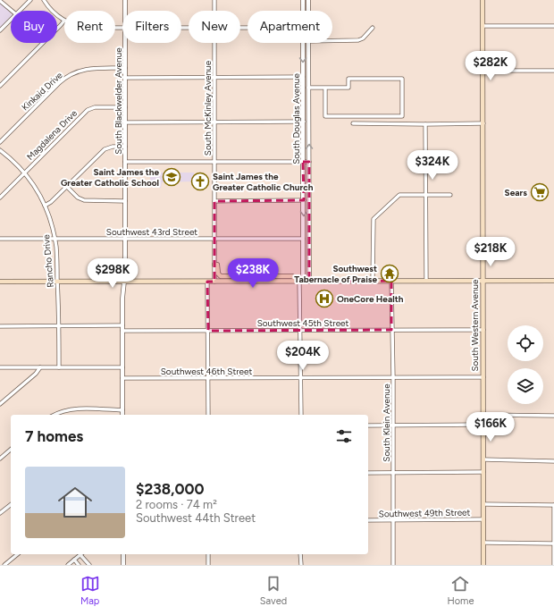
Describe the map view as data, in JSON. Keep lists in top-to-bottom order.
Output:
{
  "streets": {
    "main road": ["South Western Avenue"],
    "street": [
      "Kinkaid Drive",
      "South Blackwelder Avenue",
      "South McKinley Avenue",
      "South Douglas Avenue",
      "Magdalena Drive",
      "Southwest 43rd Street",
      "Rancho Drive",
      "Southwest 45th Street",
      "Southwest 46th Street",
      "South Klein Avenue",
      "Southwest 49th Street"
    ]
  },
  "crossings": [
    ["Kinkaid Drive", "South Blackwelder Avenue"],
    ["South Blackwelder Avenue", "Magdalena Drive"],
    ["South Blackwelder Avenue", "Southwest 43rd Street"],
    ["South Blackwelder Avenue", "Southwest 45th Street"],
    ["South Blackwelder Avenue", "Southwest 46th Street"],
    ["South McKinley Avenue", "Southwest 43rd Street"],
    ["South Douglas Avenue", "Southwest 43rd Street"],
    ["South Douglas Avenue", "Southwest 45th Street"],
    ["South Douglas Avenue", "Southwest 46th Street"],
    ["Magdalena Drive", "Rancho Drive"],
    ["Southwest 43rd Street", "Rancho Drive"],
    ["Southwest 45th Street", "South Western Avenue"],
    ["Southwest 45th Street", "South Klein Avenue"],
    ["South Western Avenue", "Southwest 46th Street"],
    ["South Western Avenue", "Southwest 49th Street"],
    ["Southwest 46th Street", "South Klein Avenue"],
    ["South Klein Avenue", "Southwest 49th Street"]
  ],
  "places": {
    "school or university": ["Saint James the Greater Catholic School"],
    "church": ["Saint James the Greater Catholic Church"],
    "supermarket": ["Sears"],
    "temple": ["Southwest Tabernacle of Praise"],
    "hospital": ["OneCore Health"]
  },
  "page": {
    "chip": [
      "Buy",
      "Rent",
      "Filters",
      "New",
      "Apartment"
    ],
    "price": [
      "$282K",
      "$324K",
      "$218K",
      "$298K",
      "$238K",
      "$204K",
      "$166K"
    ],
    "heading": "7 homes",
    "list": [
      {
        "name": "$238,000",
        "note": "2 rooms · 74 m² · Southwest 44th Street"
      }
    ],
    "tabs": ["Map", "Saved", "Home"]
  }
}
